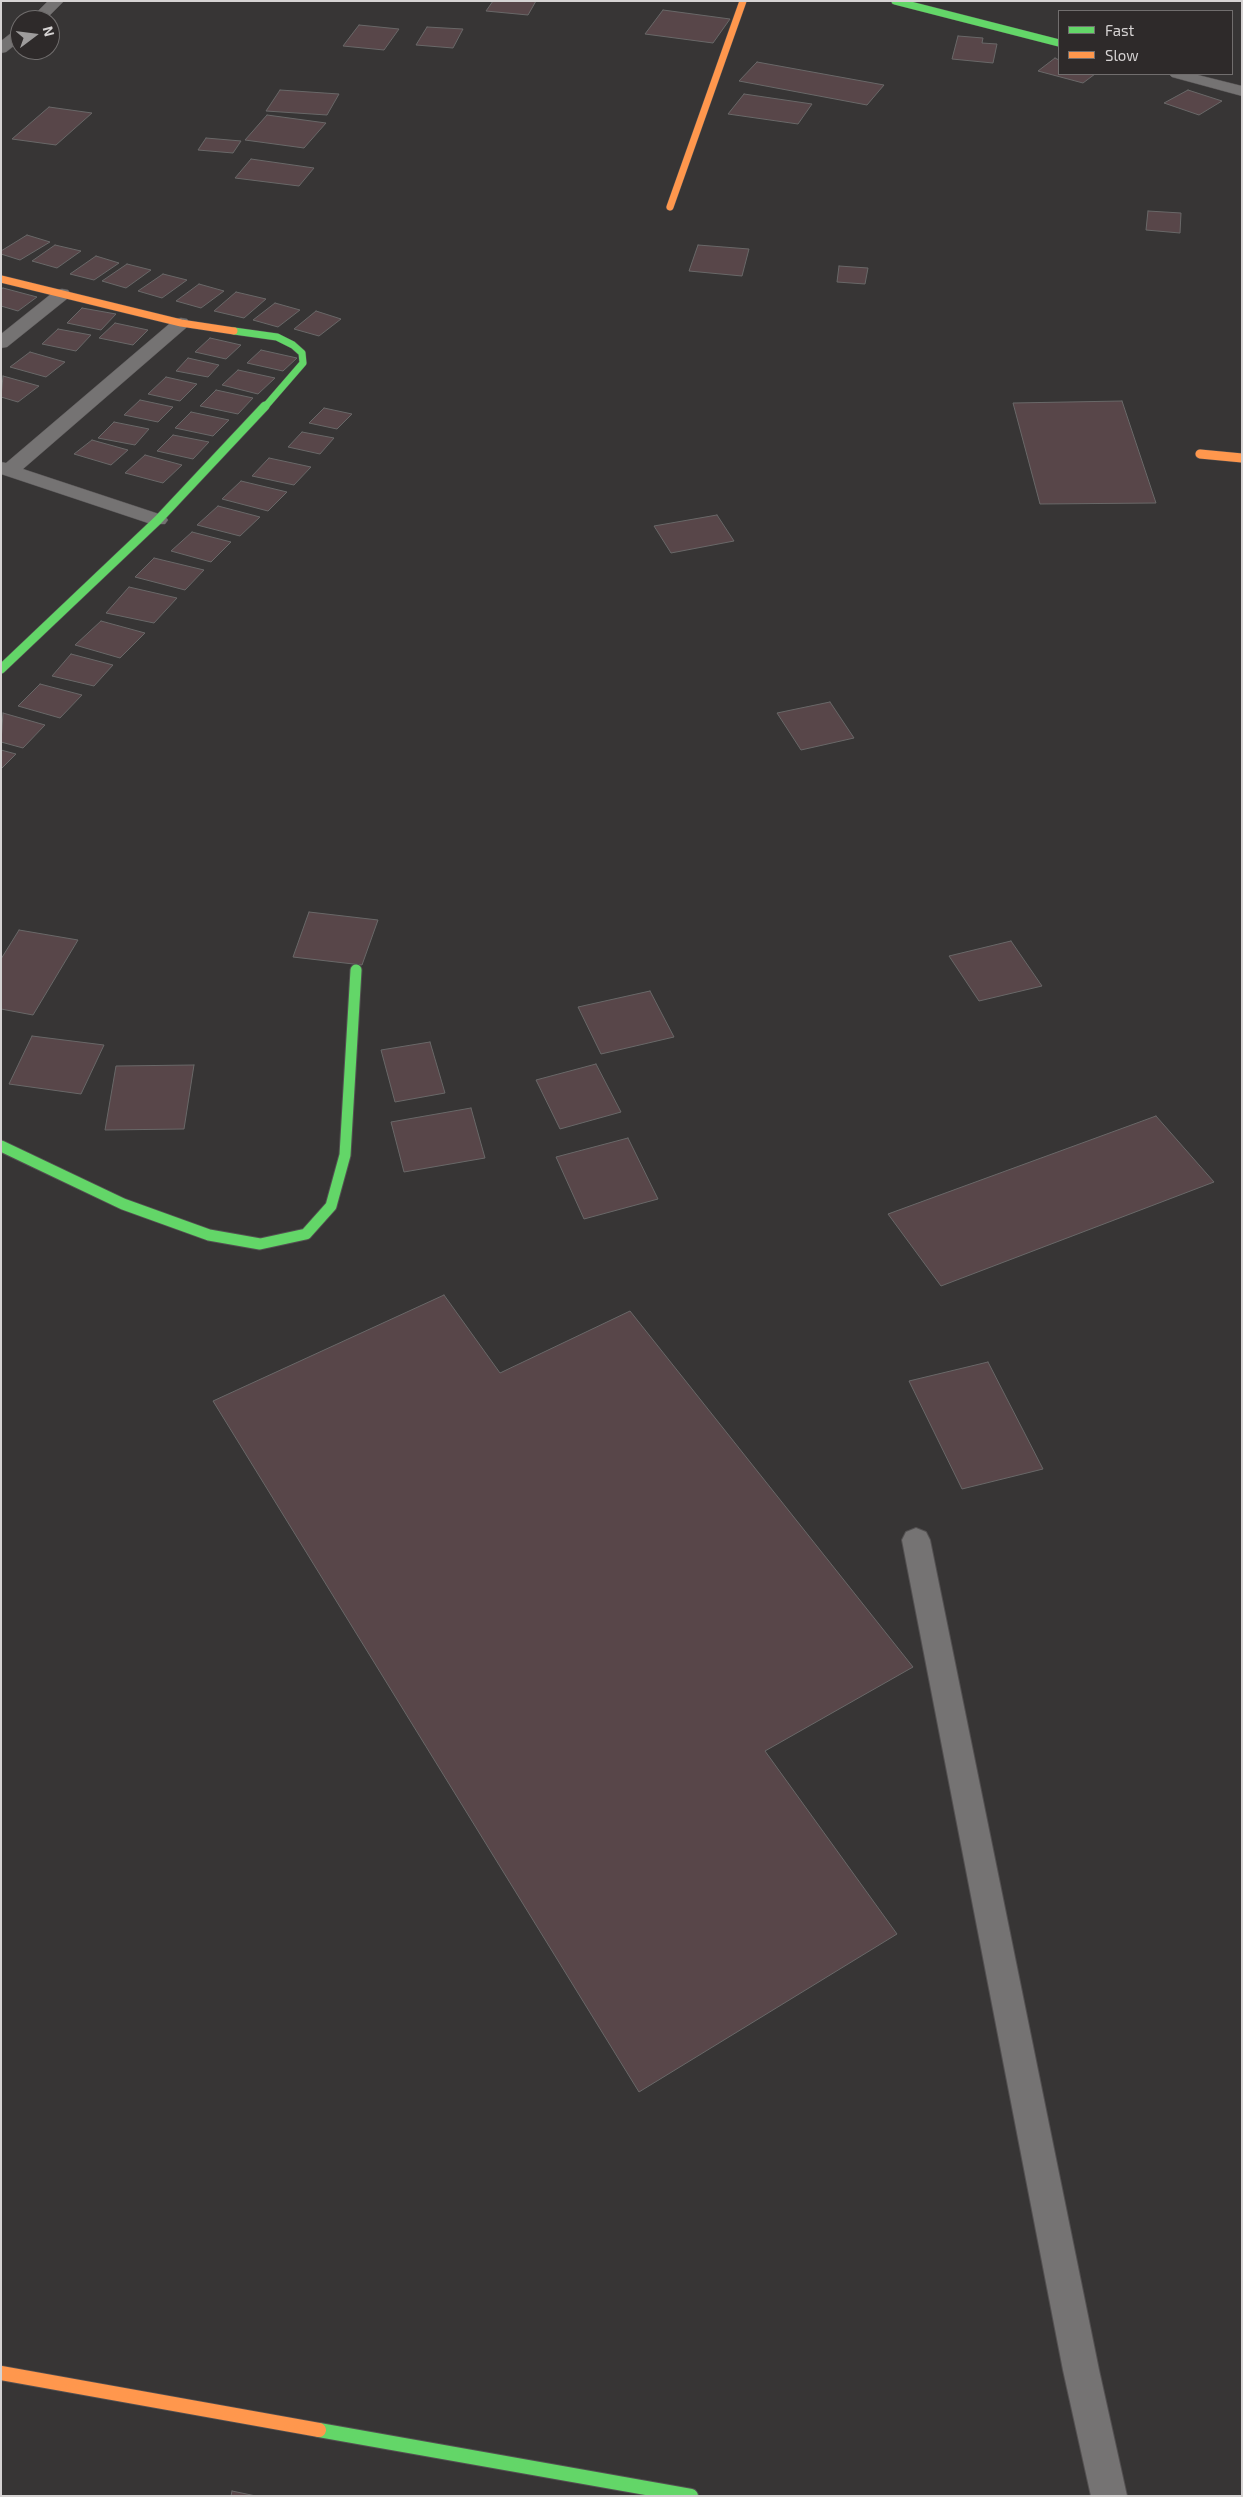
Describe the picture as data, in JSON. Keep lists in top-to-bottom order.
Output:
{
  "legend": ["Fast", "Slow"],
  "north": "right"
}
